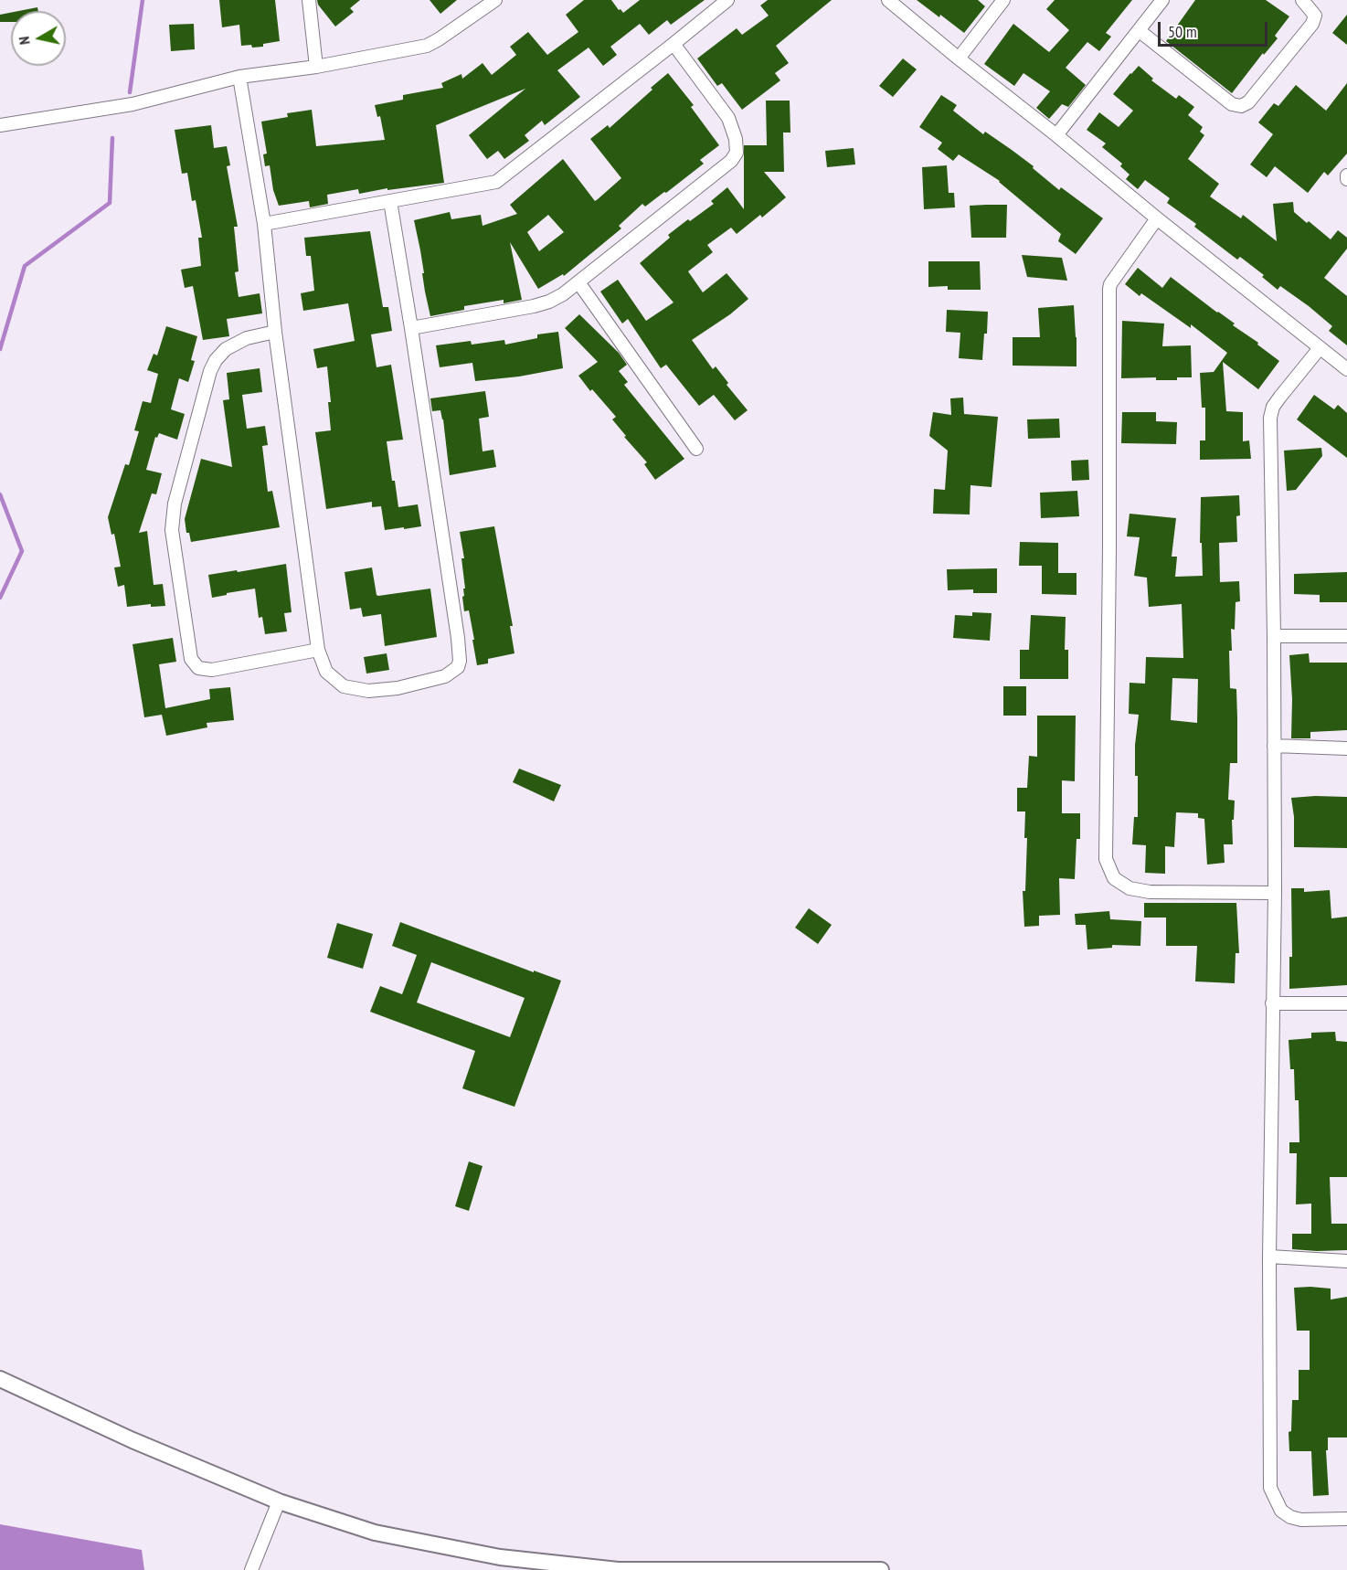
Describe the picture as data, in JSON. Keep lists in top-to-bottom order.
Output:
{
  "scale_bar": "50 m",
  "north": "left"
}
